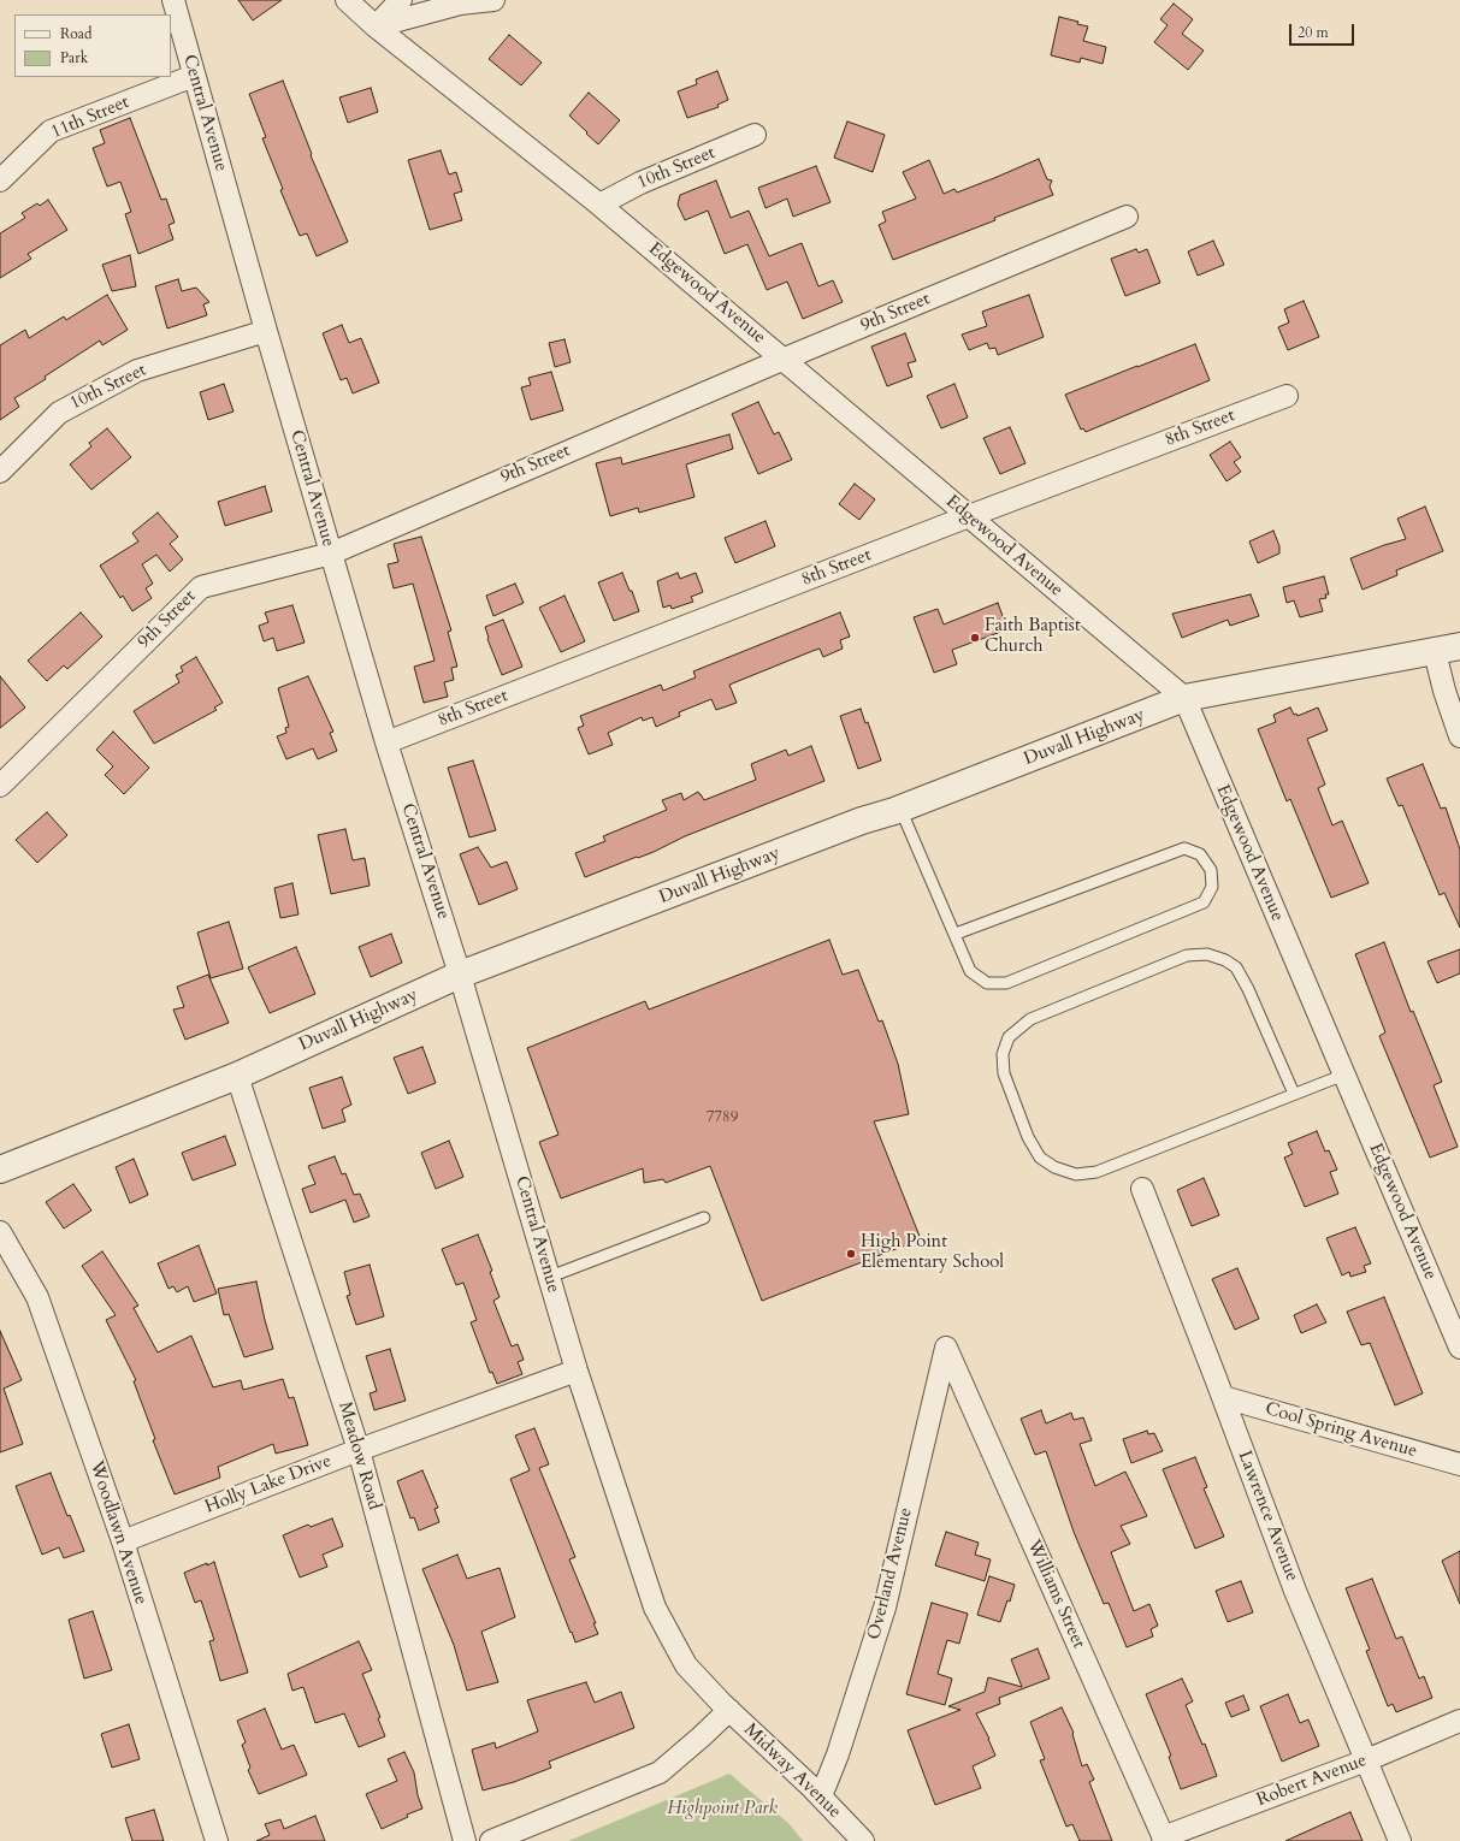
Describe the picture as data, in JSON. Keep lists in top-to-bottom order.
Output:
{
  "streets": {
    "street": [
      "Central Avenue",
      "11th Street",
      "10th Street",
      "Edgewood Avenue",
      "9th Street",
      "8th Street",
      "Duvall Highway",
      "Cool Spring Avenue",
      "Meadow Road",
      "Holly Lake Drive",
      "Lawrence Avenue",
      "Woodlawn Avenue",
      "Overland Avenue",
      "Williams Street",
      "Midway Avenue",
      "Robert Avenue"
    ]
  },
  "crossings": [
    ["Central Avenue", "11th Street"],
    ["Central Avenue", "10th Street"],
    ["Central Avenue", "9th Street"],
    ["Central Avenue", "8th Street"],
    ["Central Avenue", "Duvall Highway"],
    ["Central Avenue", "Holly Lake Drive"],
    ["Central Avenue", "Midway Avenue"],
    ["10th Street", "Edgewood Avenue"],
    ["Edgewood Avenue", "9th Street"],
    ["Edgewood Avenue", "8th Street"],
    ["Edgewood Avenue", "Duvall Highway"],
    ["Duvall Highway", "Meadow Road"],
    ["Cool Spring Avenue", "Lawrence Avenue"],
    ["Meadow Road", "Holly Lake Drive"],
    ["Holly Lake Drive", "Woodlawn Avenue"],
    ["Lawrence Avenue", "Robert Avenue"],
    ["Overland Avenue", "Williams Street"],
    ["Overland Avenue", "Midway Avenue"],
    ["Williams Street", "Robert Avenue"]
  ],
  "parks": ["Highpoint Park"],
  "places": ["Faith Baptist Church", "High Point Elementary School"],
  "house_numbers": ["7789"],
  "legend": ["Road", "Park"],
  "scale_bar": "20 m"
}
